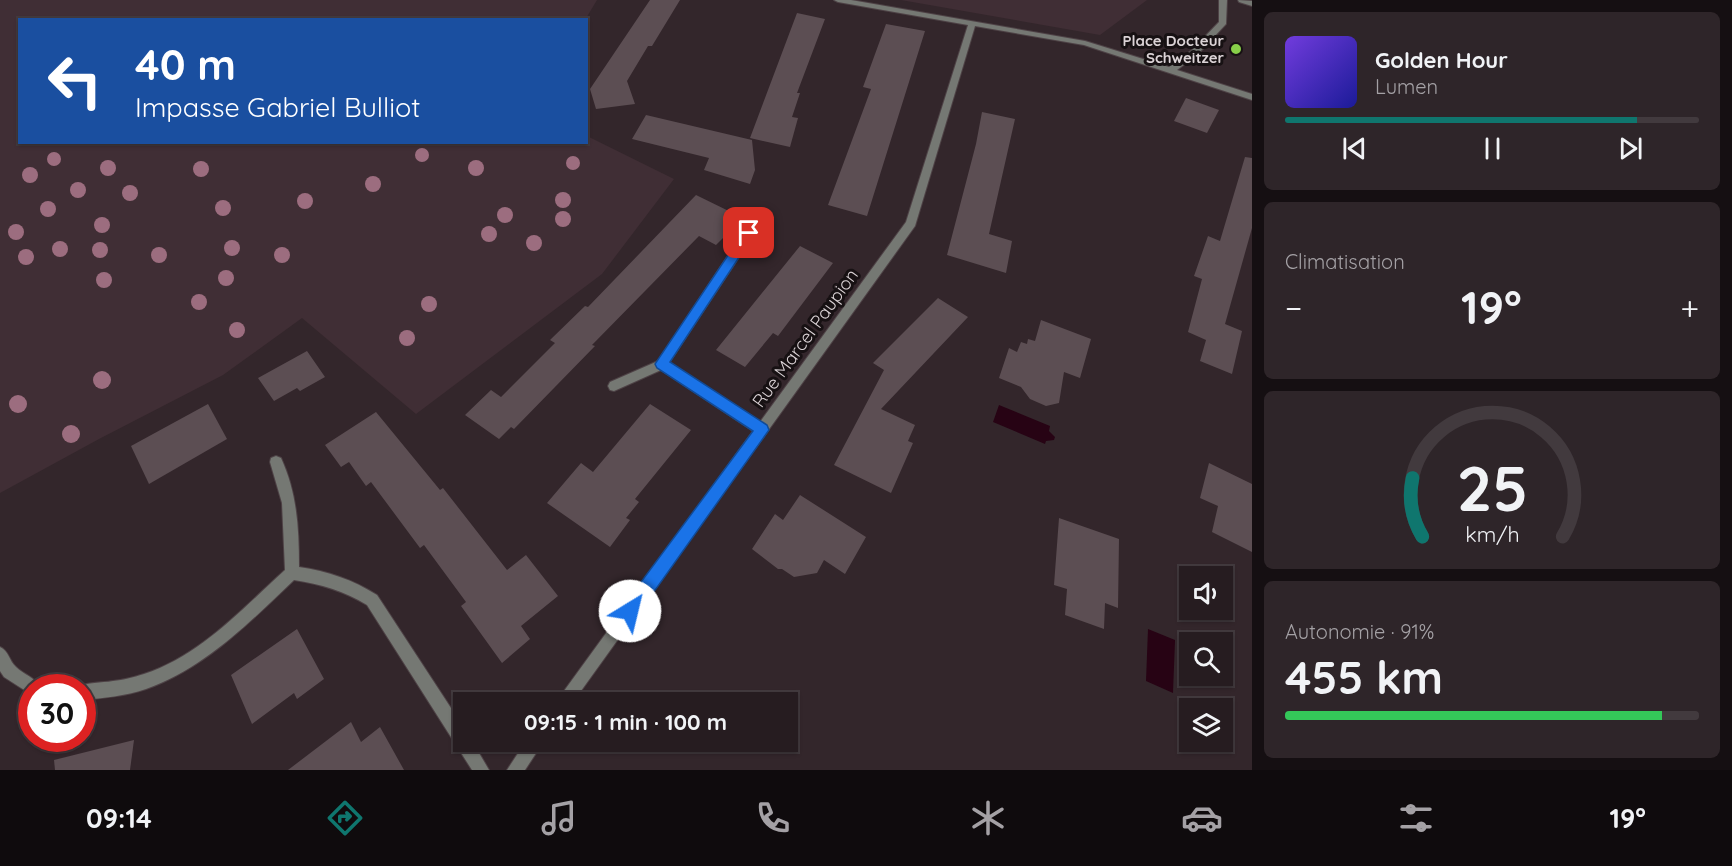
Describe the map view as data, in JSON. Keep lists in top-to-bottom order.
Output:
{
  "streets": {
    "street": ["Rue Marcel Paupion"]
  },
  "places": ["Place Docteur Schweitzer"],
  "page": {
    "turn": ["40 m", "Impasse Gabriel Bulliot"],
    "song": ["Golden Hour", "Lumen"],
    "tile": [
      "Climatisation",
      ["Autonomie · 91%", "455 km"]
    ],
    "heat": ["−", "19°", "+"],
    "limit": "30",
    "trip": "09:15 · 1 min · 100 m",
    "tabs": ["09:14", "19°"],
    "gauge": ["25", "km/h"]
  }
}
